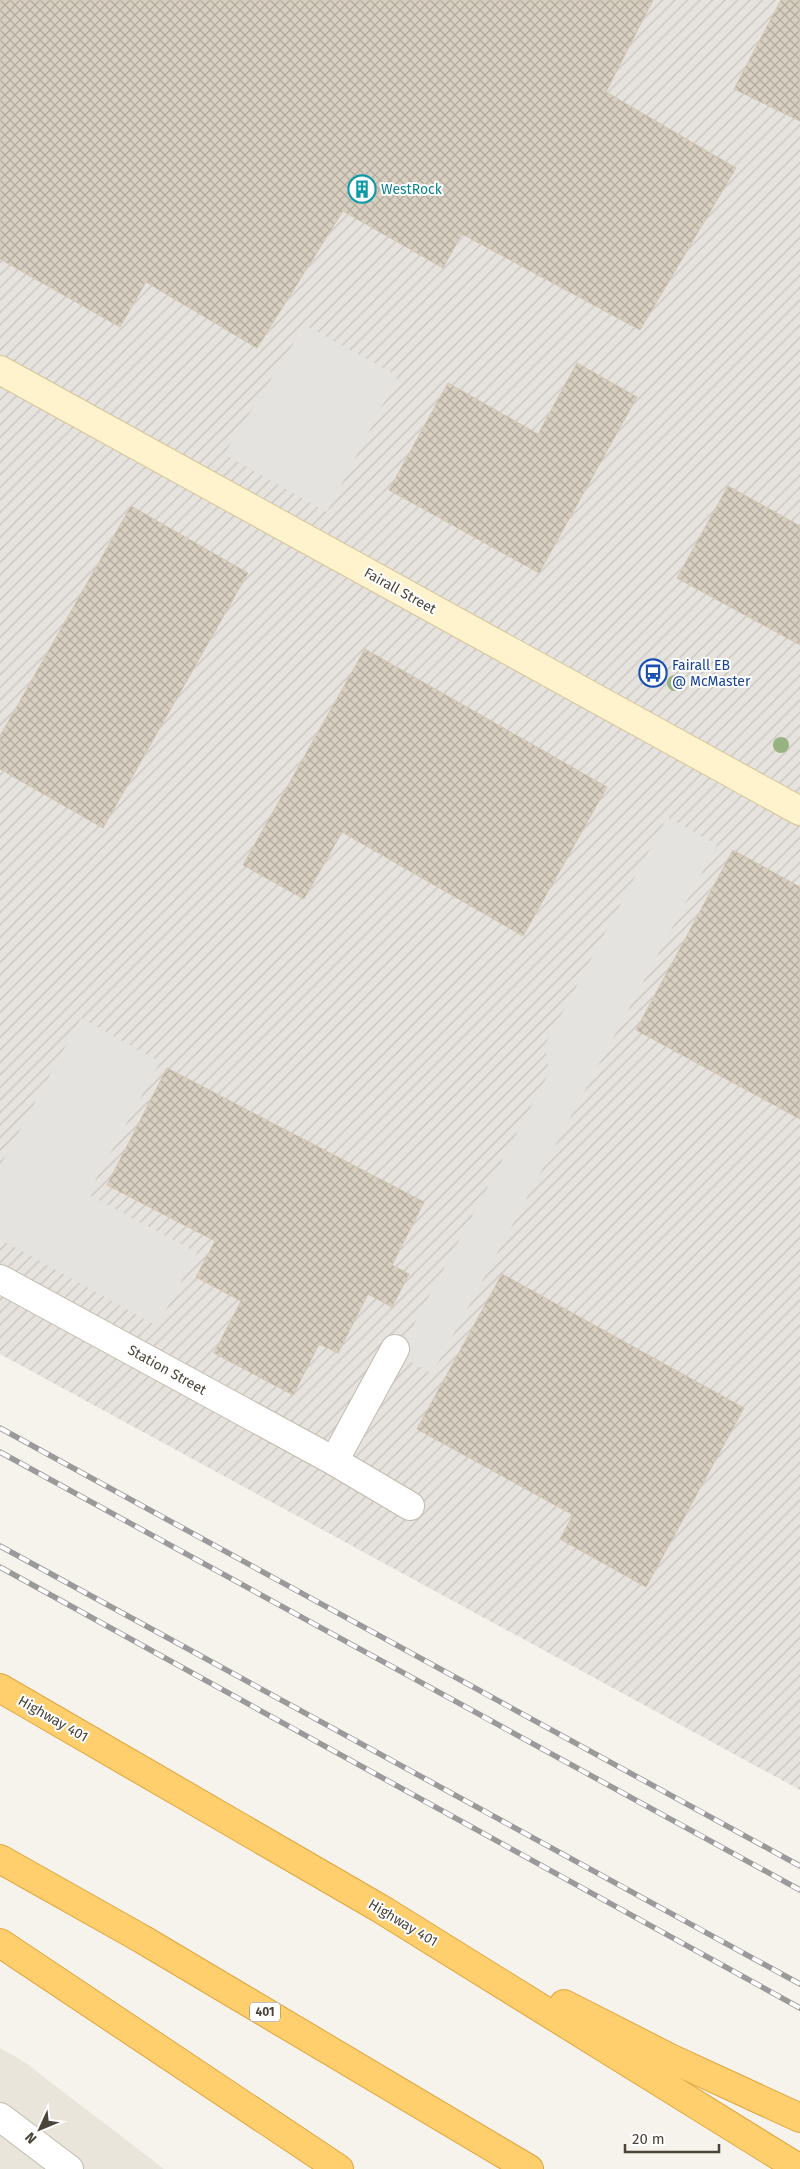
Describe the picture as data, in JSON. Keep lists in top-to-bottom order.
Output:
{
  "streets": {
    "highway": ["Highway 401", "401"],
    "street": ["Fairall Street", "Station Street"]
  },
  "places": {
    "building": ["WestRock"],
    "bus stop": ["Fairall EB @ McMaster"]
  },
  "scale_bar": "20 m",
  "north": "bottom left"
}
